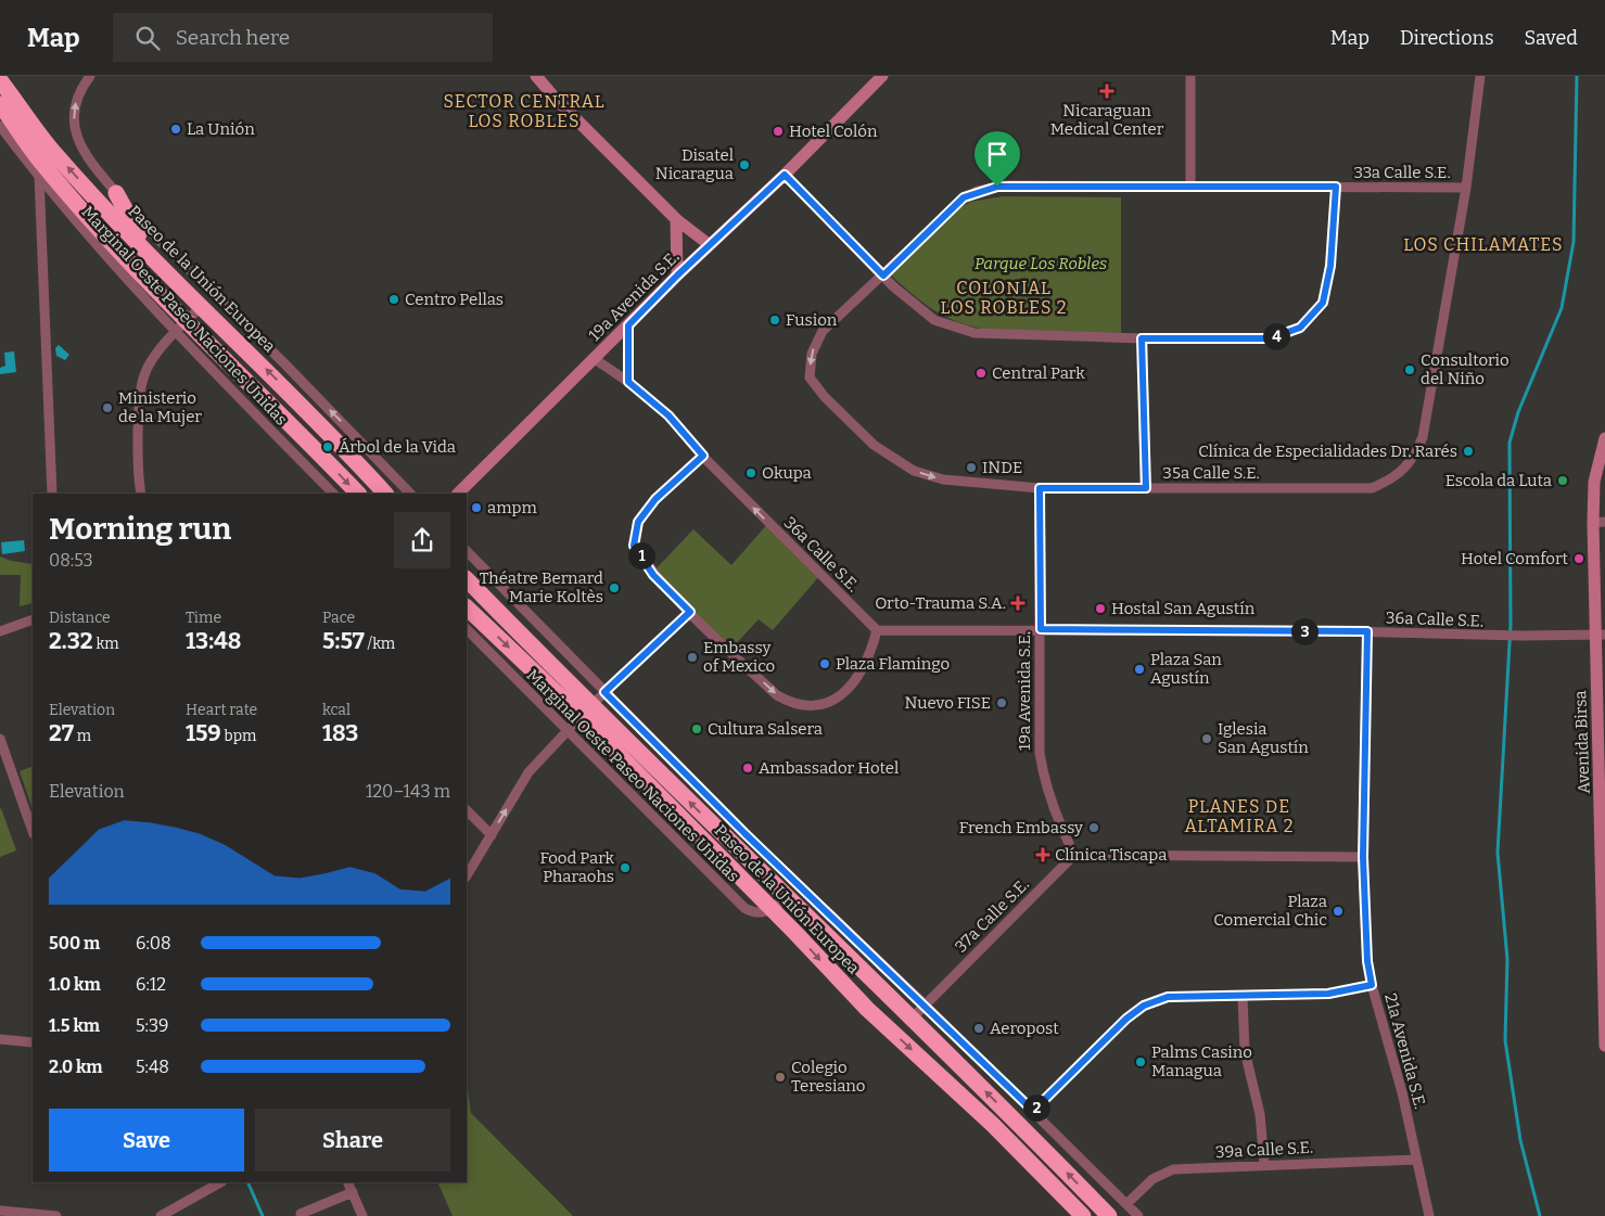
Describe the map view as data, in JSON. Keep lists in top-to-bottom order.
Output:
{
  "streets": {
    "highway": ["Paseo de la Unión Europea"],
    "street": [
      "33a Calle S.E.",
      "19a Avenida S.E.",
      "Marginal Oeste Paseo Naciones Unidas",
      "35a Calle S.E.",
      "36a Calle S.E.",
      "Avenida Birsa",
      "37a Calle S.E.",
      "21a Avenida S.E.",
      "39a Calle S.E."
    ]
  },
  "crossings": [
    ["33a Calle S.E.", "35a Calle S.E."],
    ["Paseo de la Unión Europea", "Marginal Oeste Paseo Naciones Unidas"],
    ["Paseo de la Unión Europea", "37a Calle S.E."],
    ["19a Avenida S.E.", "35a Calle S.E."],
    ["19a Avenida S.E.", "36a Calle S.E."],
    ["19a Avenida S.E.", "37a Calle S.E."],
    ["36a Calle S.E.", "Avenida Birsa"],
    ["36a Calle S.E.", "21a Avenida S.E."],
    ["21a Avenida S.E.", "39a Calle S.E."]
  ],
  "districts": [
    "SECTOR CENTRAL LOS ROBLES",
    "LOS CHILAMATES",
    "COLONIAL LOS ROBLES 2",
    "PLANES DE ALTAMIRA 2"
  ],
  "parks": ["Parque Los Robles"],
  "places": {
    "health": ["Nicaraguan Medical Center", "Orto-Trauma S.A.", "Clínica Tiscapa"],
    "other": [
      "La Unión",
      "Hotel Colón",
      "Disatel Nicaragua",
      "Centro Pellas",
      "Fusion",
      "Consultorio del Niño",
      "Central Park",
      "Ministerio de la Mujer",
      "Árbol de la Vida",
      "Clínica de Especialidades Dr. Rarés",
      "INDE",
      "Okupa",
      "Escola da Luta",
      "ampm",
      "Hotel Comfort",
      "Théatre Bernard Marie Koltès",
      "Hostal San Agustín",
      "Embassy of Mexico",
      "Plaza Flamingo",
      "Plaza San Agustín",
      "Nuevo FISE",
      "Cultura Salsera",
      "Iglesia San Agustín",
      "Ambassador Hotel",
      "French Embassy",
      "Food Park Pharaohs",
      "Plaza Comercial Chic",
      "Aeropost",
      "Palms Casino Managua",
      "Colegio Teresiano"
    ]
  },
  "page": {
    "header": "Map",
    "search": "Search here",
    "nav": ["Map", "Directions", "Saved"],
    "pins": [
      "4",
      "1",
      "3",
      "2"
    ],
    "heading": ["Morning run", "08:53"],
    "stats": [
      ["Distance", "2.32 km"],
      ["Time", "13:48"],
      ["Pace", "5:57 /km"],
      ["Elevation", "27 m"],
      ["Heart rate", "159 bpm"],
      ["kcal", "183"]
    ],
    "chart": ["Elevation", "120–143 m"],
    "list": [
      {
        "name": "500 m",
        "note": "6:08"
      },
      {
        "name": "1.0 km",
        "note": "6:12"
      },
      {
        "name": "1.5 km",
        "note": "5:39"
      },
      {
        "name": "2.0 km",
        "note": "5:48"
      }
    ],
    "buttons": ["Save", "Share"]
  }
}
